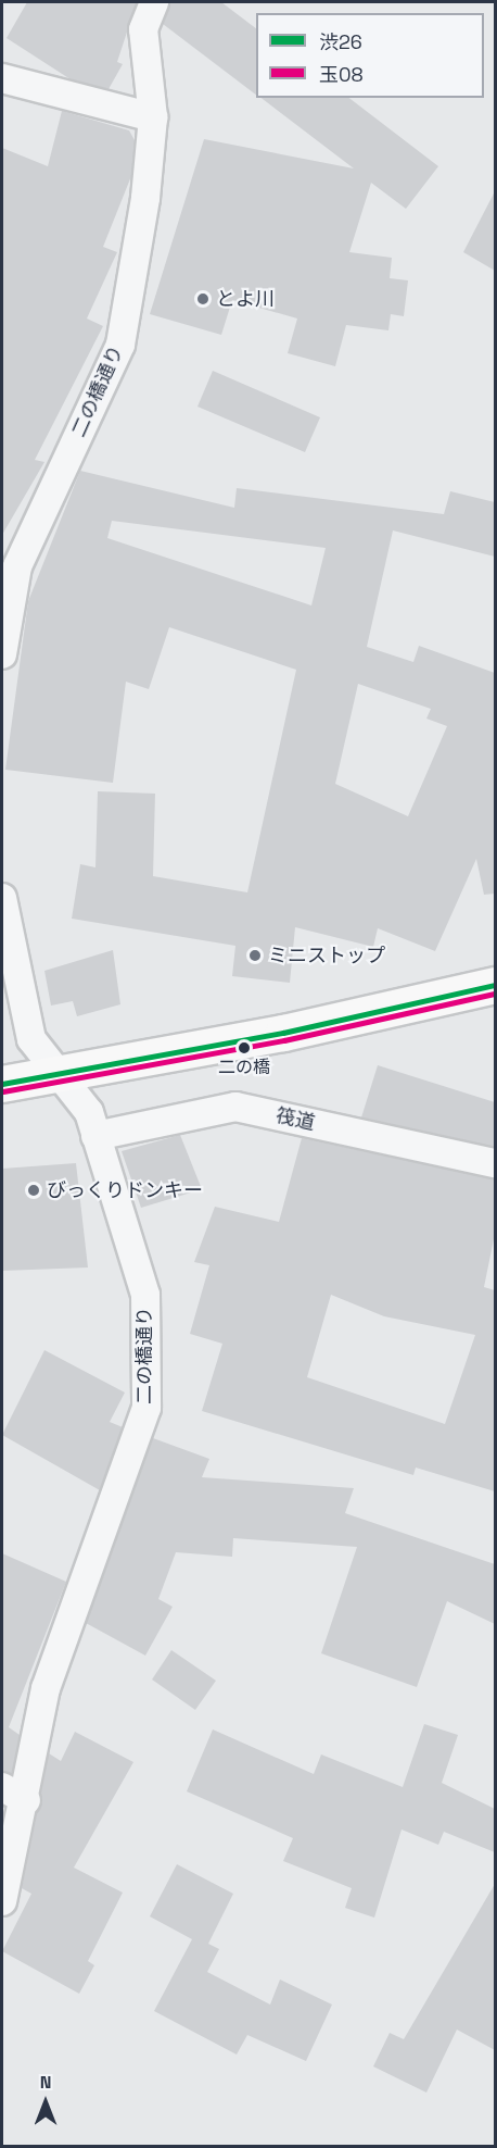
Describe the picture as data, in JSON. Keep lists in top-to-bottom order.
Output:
{
  "streets": {
    "street": ["二の橋通り", "筏道"]
  },
  "crossings": [
    ["二の橋通り", "筏道"]
  ],
  "places": [
    "とよ川",
    "ミニストップ",
    "二の橋",
    "びっくりドンキー"
  ],
  "lines": ["transit line 渋26", "transit line 玉08"],
  "legend": ["渋26", "玉08"],
  "north": "top"
}
